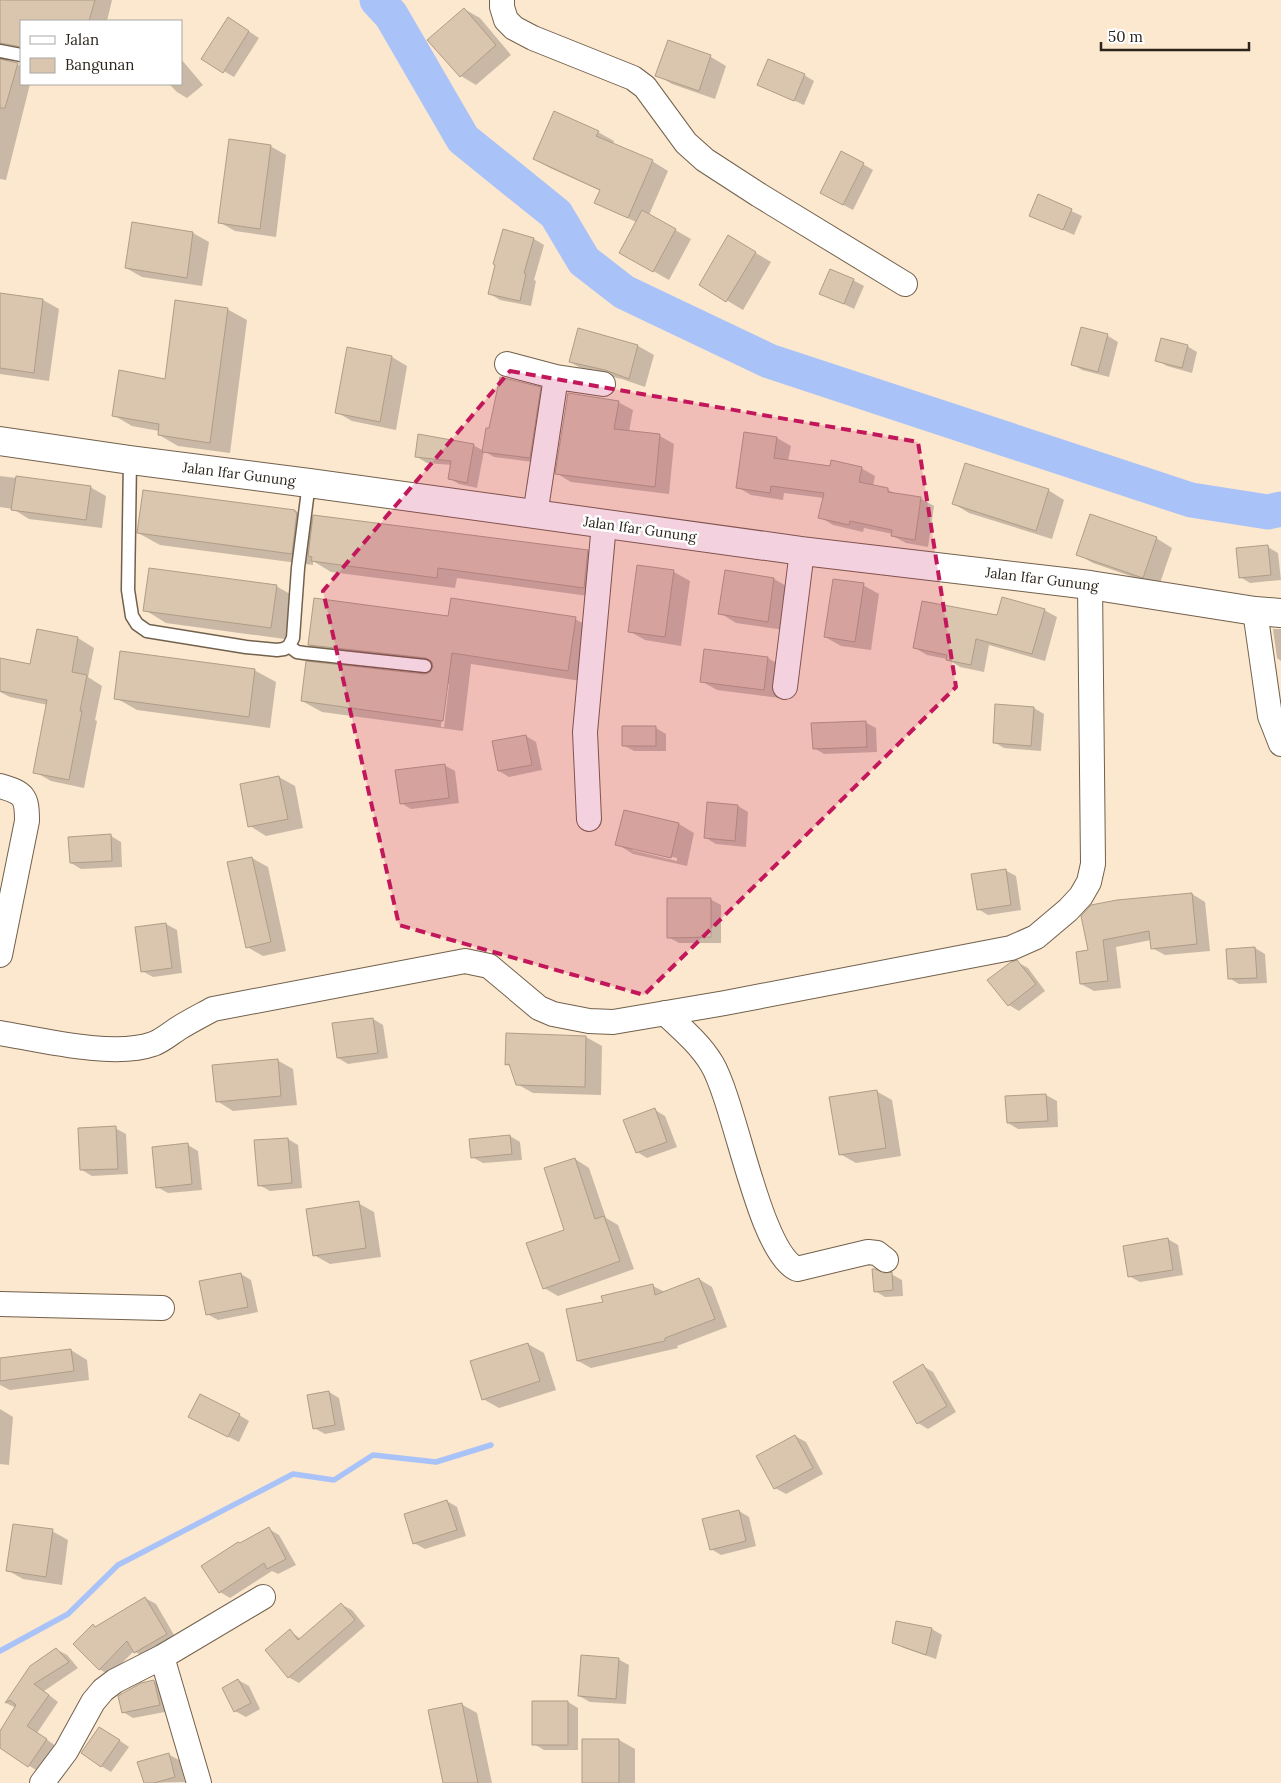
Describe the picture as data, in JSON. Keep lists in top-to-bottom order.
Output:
{
  "streets": {
    "street": ["Jalan Ifar Gunung"]
  },
  "legend": ["Jalan", "Bangunan"],
  "scale_bar": "50 m"
}
